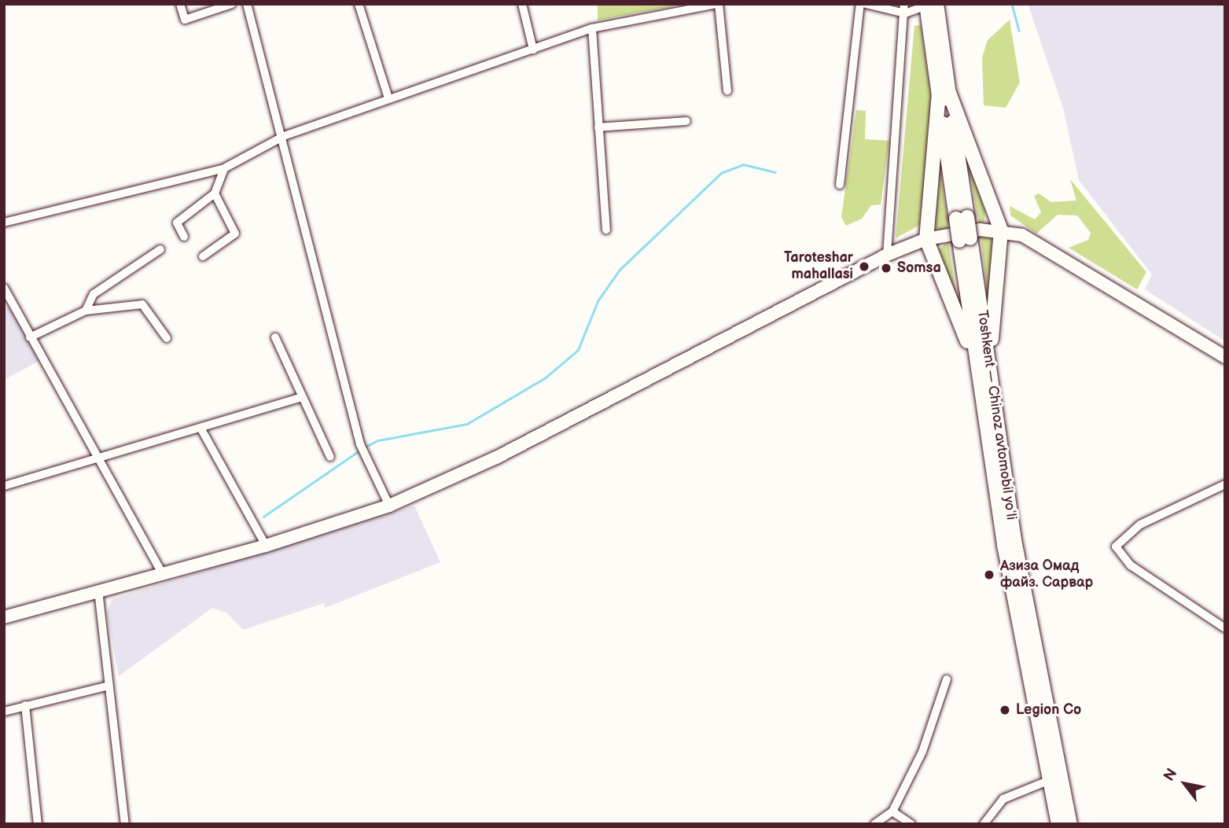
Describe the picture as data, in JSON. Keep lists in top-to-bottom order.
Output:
{
  "streets": {
    "highway": ["Toshkent — Chinoz avtomobil yoʻli"]
  },
  "places": [
    "Taroteshar mahallasi",
    "Somsa",
    "Азиза Омад файз. Сарвар",
    "Legion Co"
  ],
  "north": "top left"
}
